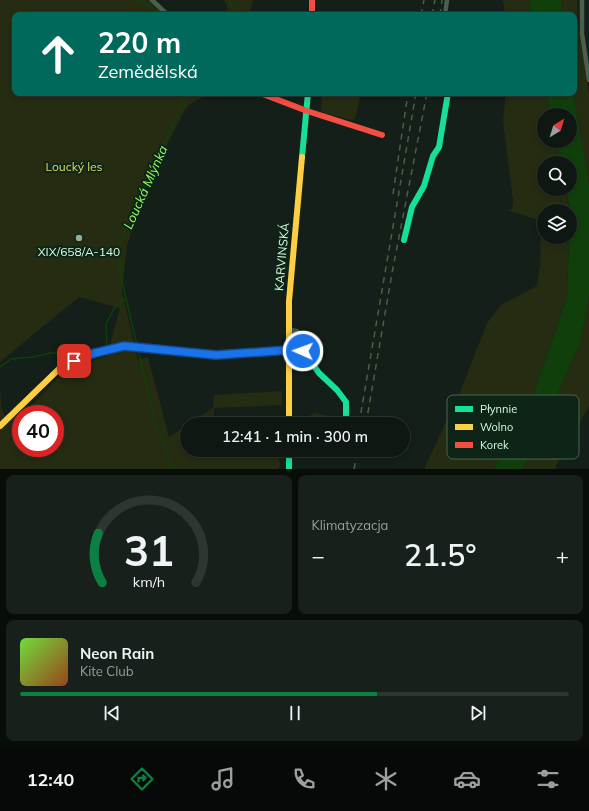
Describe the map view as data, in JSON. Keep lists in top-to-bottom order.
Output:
{
  "streets": {
    "street": ["KARVINSKÁ"]
  },
  "water": ["Loucká Mlýnka"],
  "parks": ["Loucký les"],
  "places": ["XIX/658/A-140"],
  "legend": ["Płynnie", "Wolno", "Korek"],
  "north": "top right",
  "page": {
    "turn": ["220 m", "Zemědělská"],
    "limit": "40",
    "trip": "12:41 · 1 min · 300 m",
    "tile": "Klimatyzacja",
    "heat": ["−", "21.5°", "+"],
    "song": ["Neon Rain", "Kite Club"],
    "tabs": "12:40",
    "gauge": ["31", "km/h"]
  }
}
